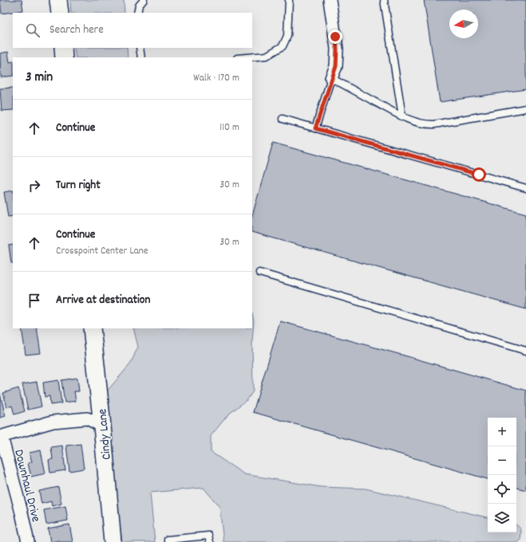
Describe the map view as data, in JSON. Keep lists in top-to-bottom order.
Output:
{
  "streets": {
    "main road": ["Cindy Lane"],
    "street": ["Downhaul Drive"]
  },
  "north": "left",
  "page": {
    "search": "Search here",
    "heading": ["3 min", "Walk · 170 m"],
    "list": [
      ["Continue", "110 m"],
      ["Turn right", "30 m"],
      ["Continue", "Crosspoint Center Lane", "30 m"],
      "Arrive at destination"
    ],
    "map_buttons": ["+", "−"]
  }
}
